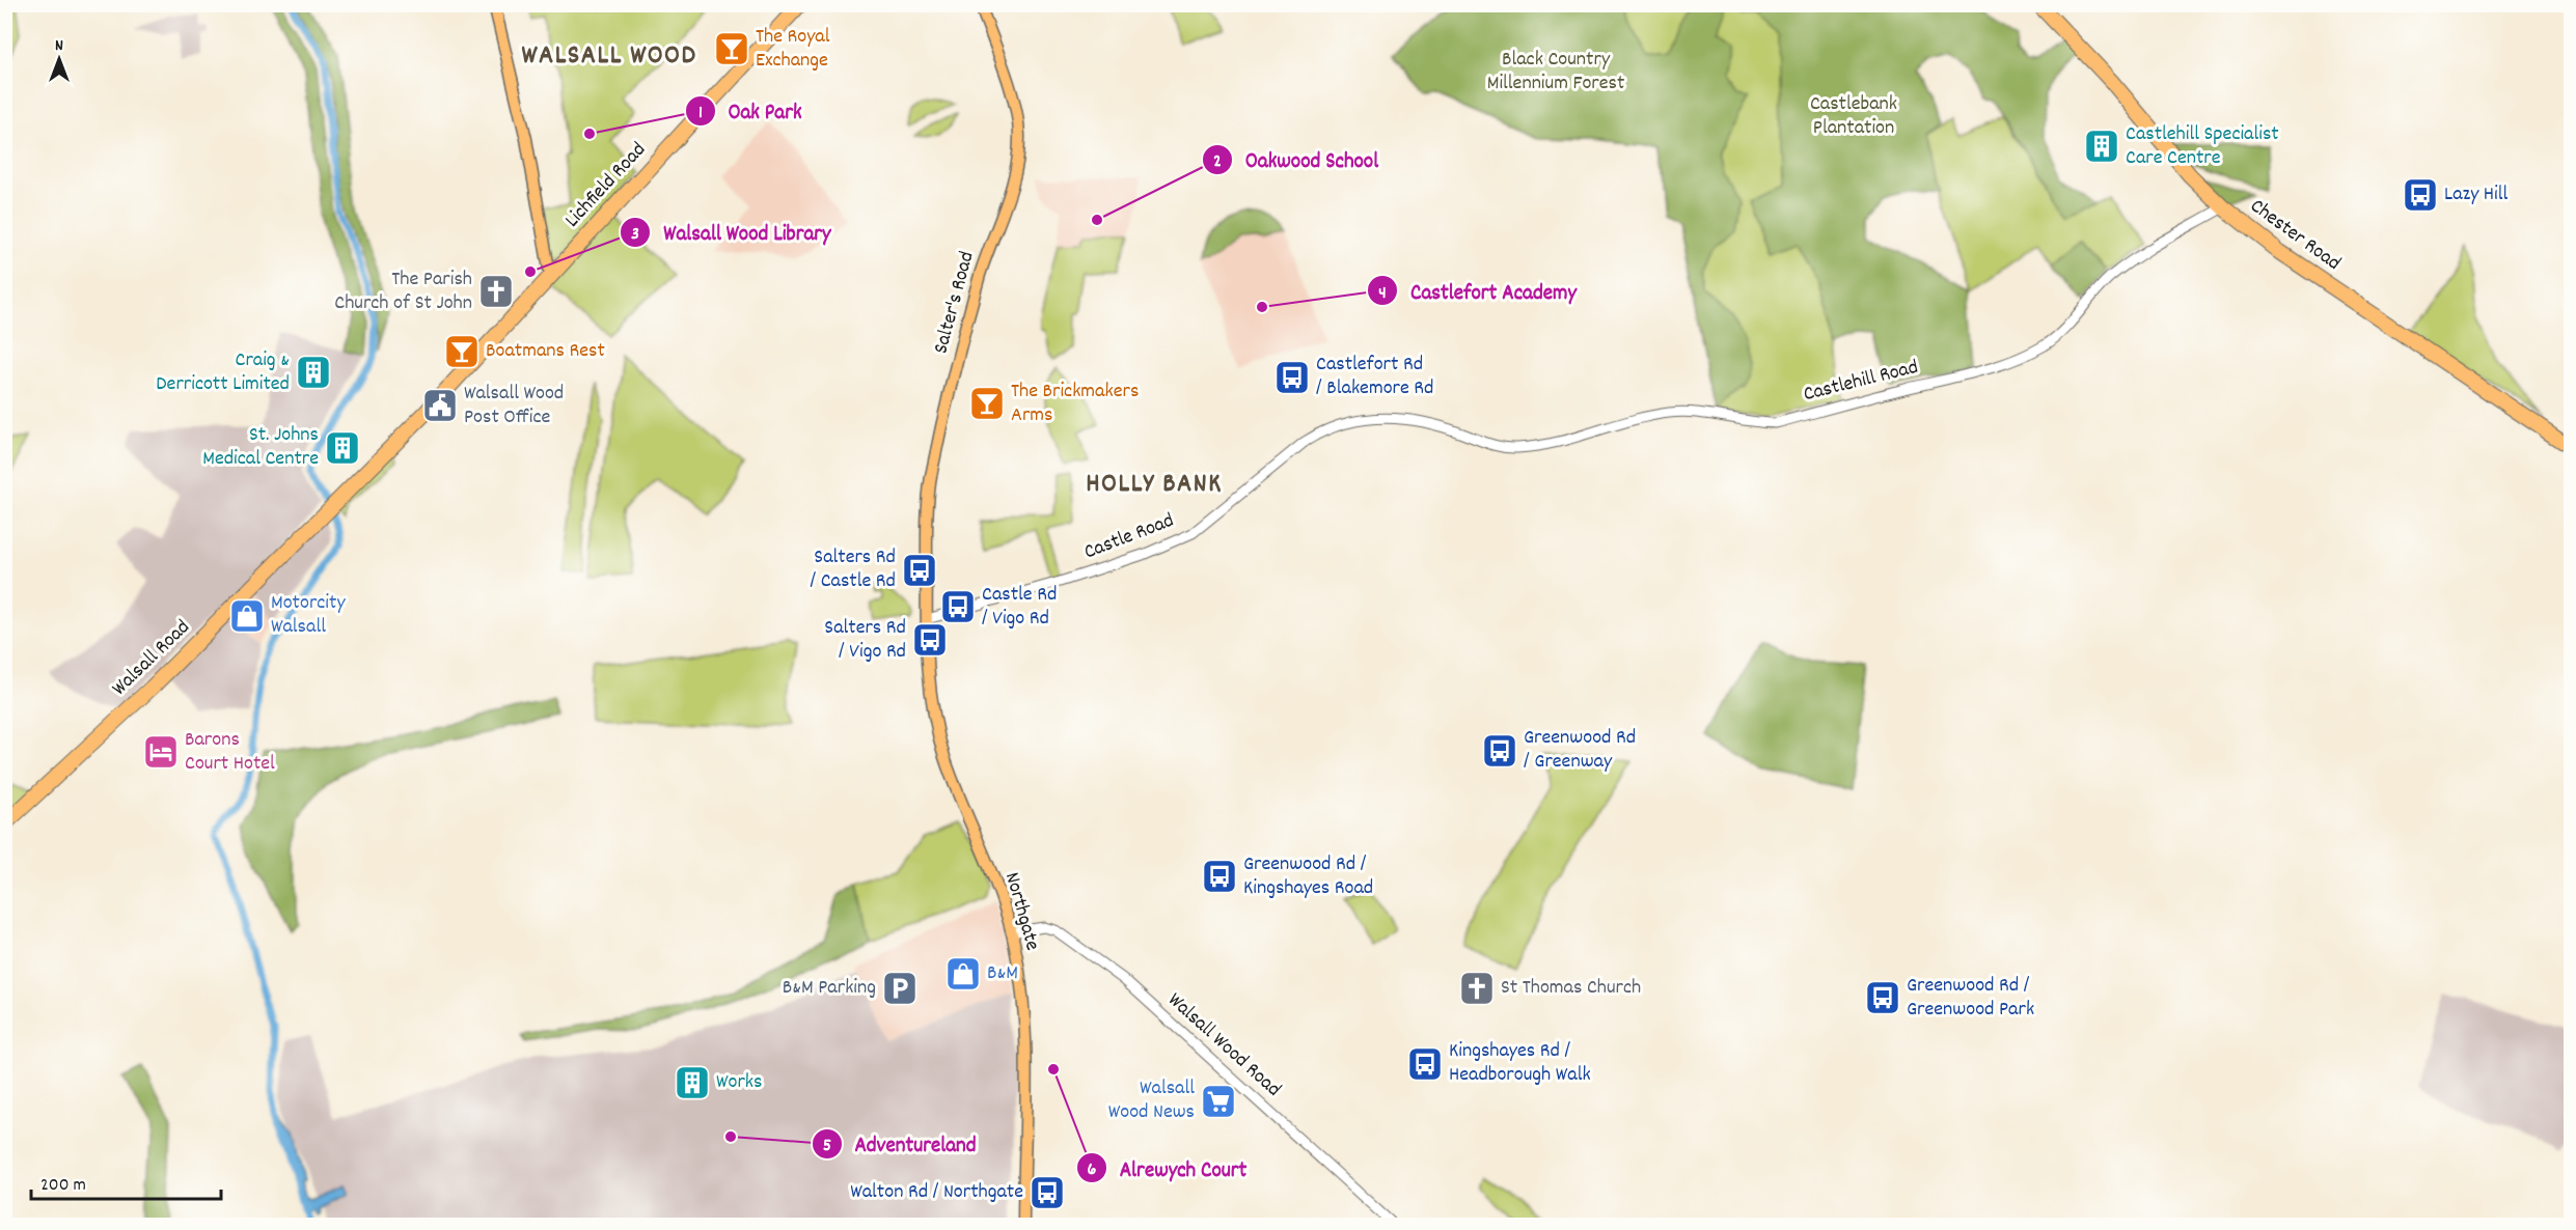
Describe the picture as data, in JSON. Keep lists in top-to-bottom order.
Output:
{
  "streets": {
    "highway": ["Lichfield Road", "Chester Road", "Walsall Road"],
    "main road": ["Salter's Road", "Northgate"],
    "street": ["Castlehill Road", "Castle Road", "Walsall Wood Road"]
  },
  "crossings": [
    ["Lichfield Road", "Walsall Road"],
    ["Chester Road", "Castlehill Road"],
    ["Salter's Road", "Castle Road"],
    ["Salter's Road", "Northgate"],
    ["Castlehill Road", "Castle Road"],
    ["Castle Road", "Northgate"],
    ["Northgate", "Walsall Wood Road"]
  ],
  "districts": ["WALSALL WOOD", "HOLLY BANK"],
  "parks": ["Black Country Millennium Forest", "Castlebank Plantation"],
  "places": {
    "bar": ["The Royal Exchange", "Boatmans Rest", "The Brickmakers Arms"],
    "other": [
      "Oak Park",
      "Oakwood School",
      "Walsall Wood Library",
      "Castlefort Academy",
      "Alrewych Court",
      "Adventureland"
    ],
    "building": [
      "Castlehill Specialist Care Centre",
      "Craig & Derricott Limited",
      "St. Johns Medical Centre",
      "Works"
    ],
    "bus stop": [
      "Lazy Hill",
      "Castlefort Rd / Blakemore Rd",
      "Salters Rd / Castle Rd",
      "Castle Rd / Vigo Rd",
      "Salters Rd / Vigo Rd",
      "Greenwood Rd / Greenway",
      "Greenwood Rd / Kingshayes Road",
      "Greenwood Rd / Greenwood Park",
      "Kingshayes Rd / Headborough Walk",
      "Walton Rd / Northgate"
    ],
    "church": ["The Parish Church of St John", "St Thomas Church"],
    "public building": ["Walsall Wood Post Office"],
    "shop": ["Motorcity Walsall", "B&M"],
    "hotel": ["Barons Court Hotel"],
    "parking": ["B&M Parking"],
    "supermarket": ["Walsall Wood News"]
  },
  "scale_bar": "200 m",
  "north": "top"
}
